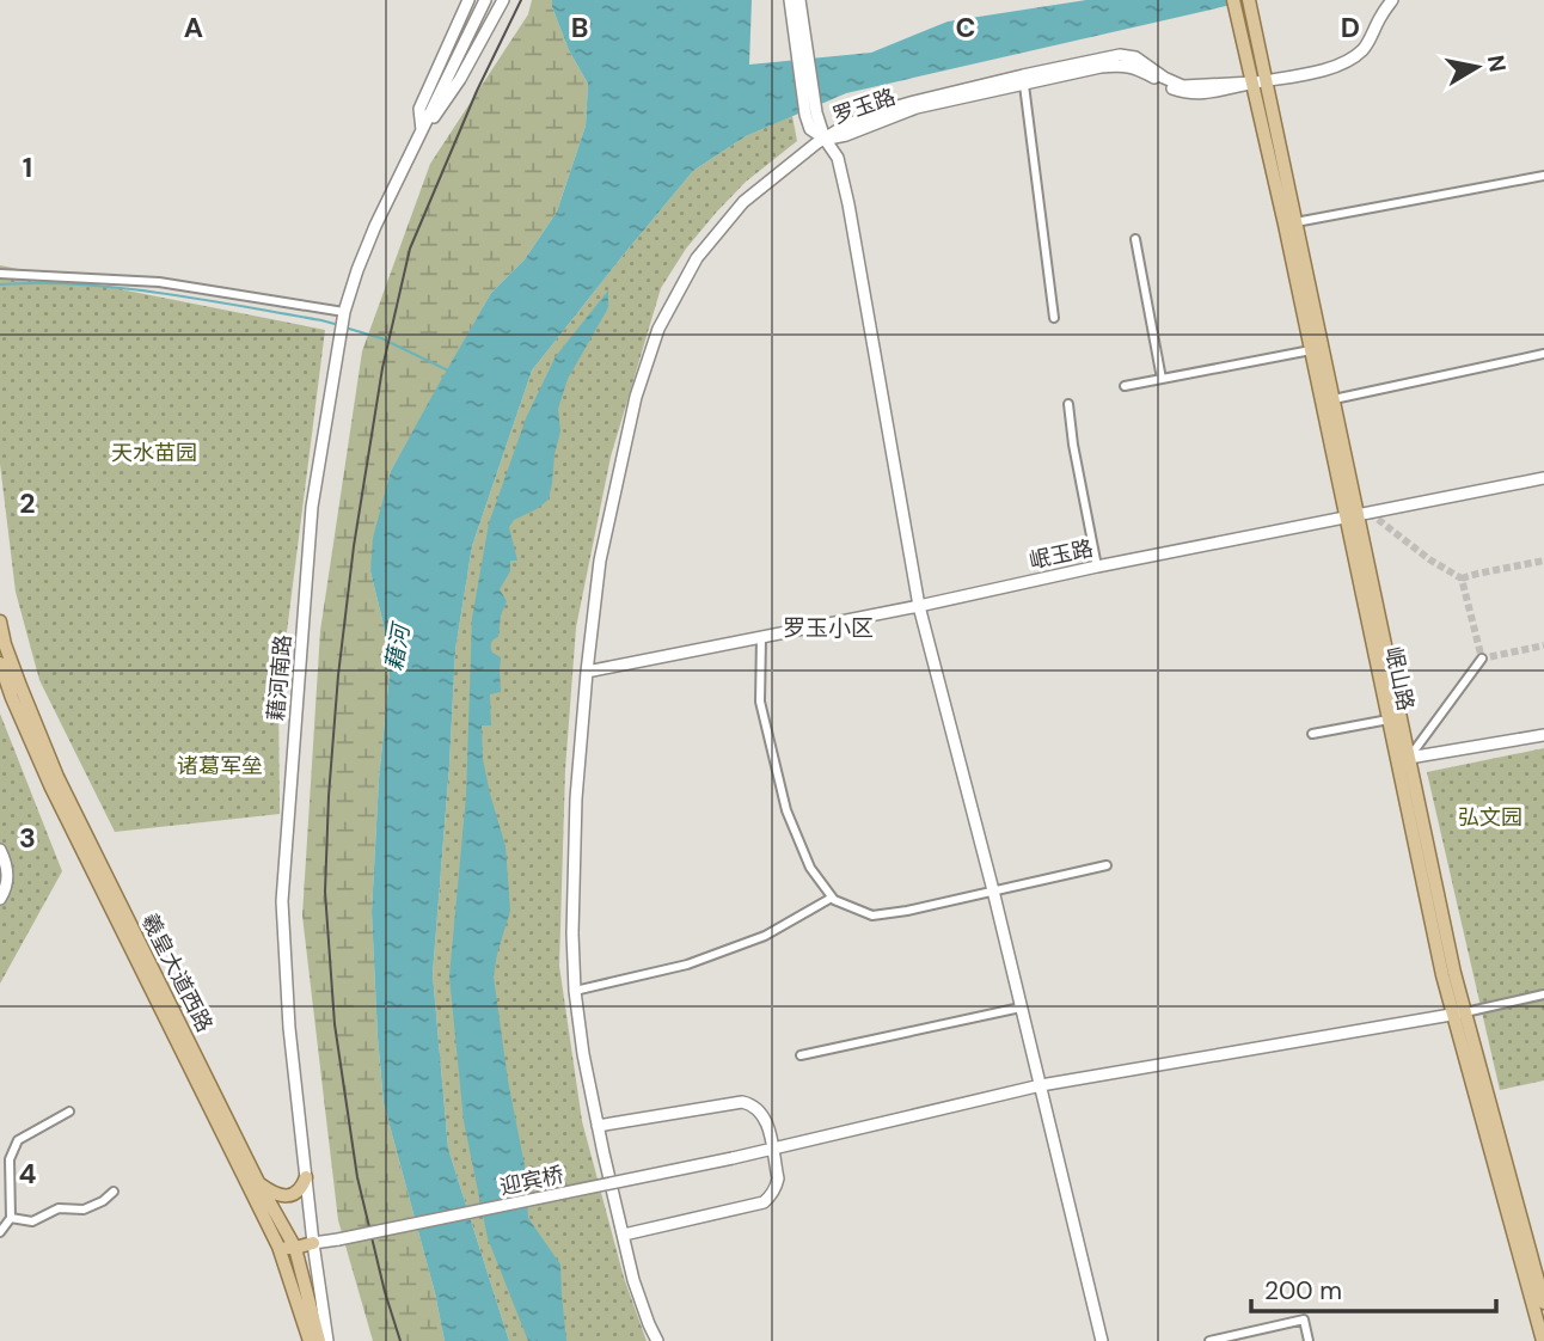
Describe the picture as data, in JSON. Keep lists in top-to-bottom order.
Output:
{
  "streets": {
    "main road": [
      "罗玉路",
      "岷玉路",
      "藉河南路",
      "岷山路",
      "羲皇大道西路",
      "迎宾桥"
    ]
  },
  "crossings": [
    ["罗玉路", "岷山路"],
    ["岷玉路", "岷山路"],
    ["藉河南路", "迎宾桥"],
    ["岷山路", "迎宾桥"]
  ],
  "districts": ["罗玉小区"],
  "water": ["藉河"],
  "parks": ["天水苗园", "诸葛军垒", "弘文园"],
  "scale_bar": "200 m",
  "north": "right",
  "grid": {
    "columns": [
      "A",
      "B",
      "C",
      "D"
    ],
    "rows": [
      "1",
      "2",
      "3",
      "4"
    ]
  }
}
